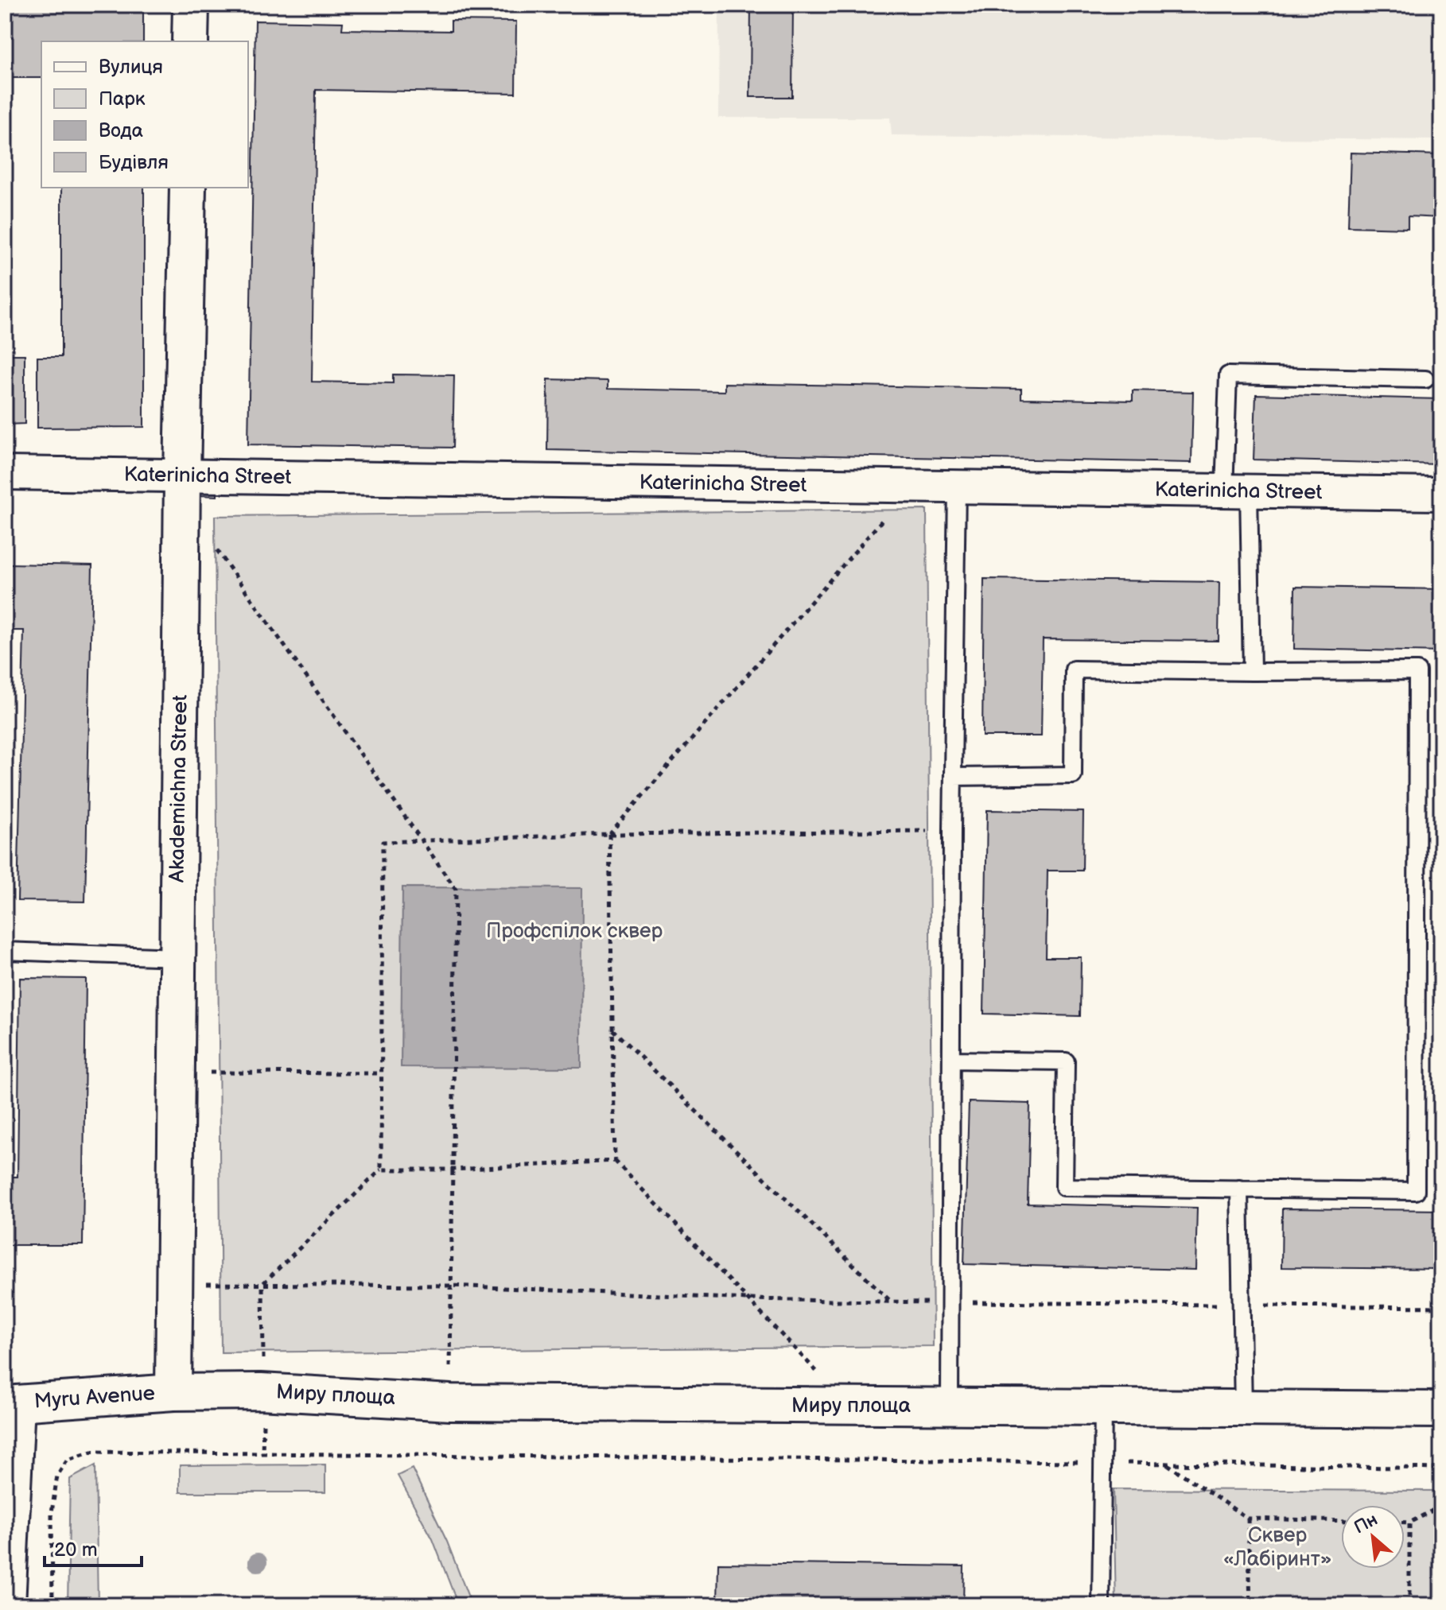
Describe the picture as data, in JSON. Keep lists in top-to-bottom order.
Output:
{
  "streets": {
    "street": [
      "Katerinicha Street",
      "Akademichna Street",
      "Миру площа",
      "Myru Avenue"
    ]
  },
  "crossings": [
    ["Katerinicha Street", "Akademichna Street"],
    ["Akademichna Street", "Myru Avenue"],
    ["Миру площа", "Myru Avenue"]
  ],
  "parks": ["Профспілок сквер", "Сквер «Лабіринт»"],
  "legend": [
    "Вулиця",
    "Парк",
    "Вода",
    "Будівля"
  ],
  "scale_bar": "20 m",
  "north": "top left"
}
